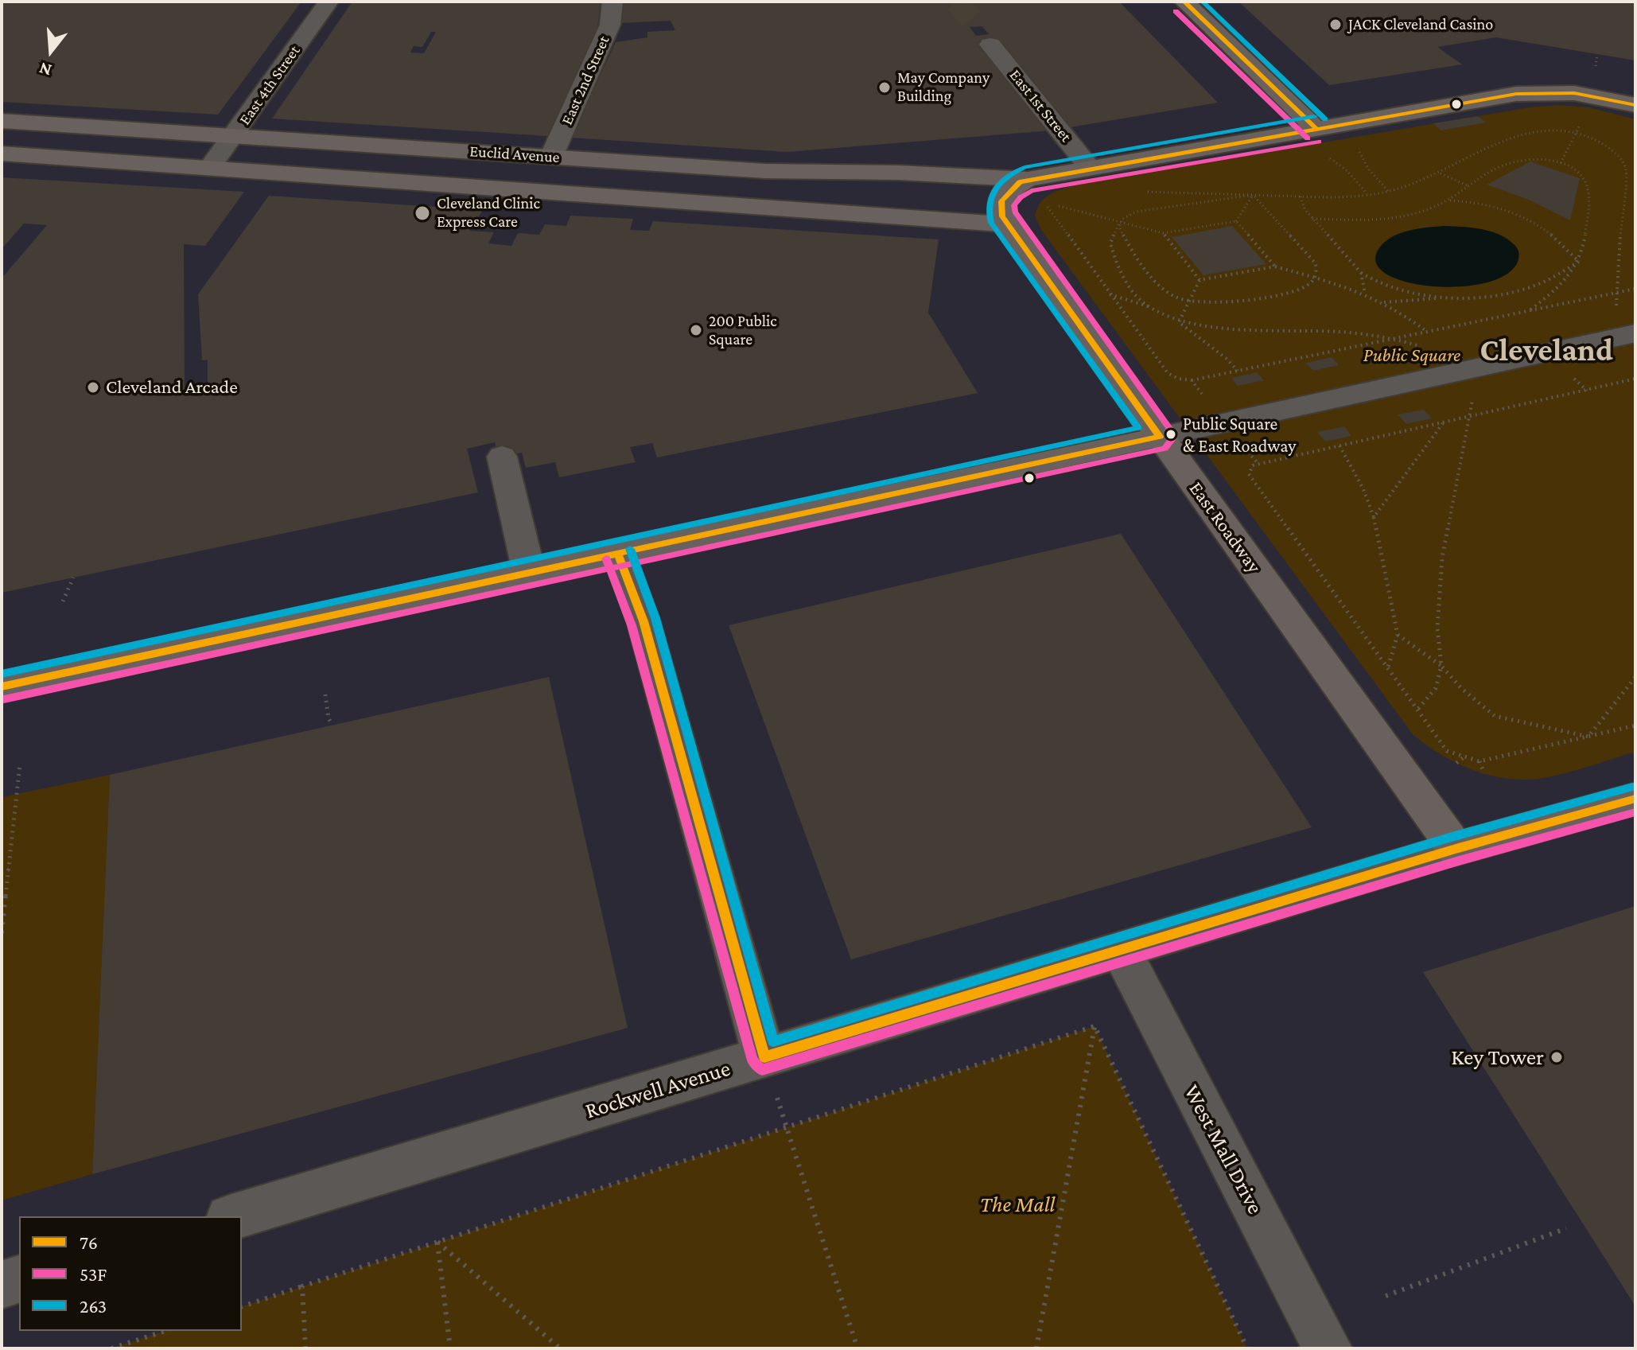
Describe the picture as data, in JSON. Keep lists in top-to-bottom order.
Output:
{
  "streets": {
    "main road": ["Euclid Avenue", "East Roadway", "Rockwell Avenue"],
    "street": [
      "East 2nd Street",
      "East 4th Street",
      "East 1st Street",
      "West Mall Drive"
    ]
  },
  "crossings": [
    ["East 2nd Street", "Euclid Avenue"],
    ["East 4th Street", "Euclid Avenue"],
    ["East 1st Street", "Euclid Avenue"],
    ["Euclid Avenue", "East Roadway"],
    ["East Roadway", "Rockwell Avenue"],
    ["Rockwell Avenue", "West Mall Drive"]
  ],
  "districts": ["Cleveland"],
  "parks": ["Public Square", "The Mall"],
  "places": [
    "JACK Cleveland Casino",
    "May Company Building",
    "Cleveland Clinic Express Care",
    "200 Public Square",
    "Cleveland Arcade",
    "Public Square & East Roadway",
    "Key Tower"
  ],
  "lines": ["transit line 76", "transit line 263", "transit line 53F"],
  "legend": ["76", "53F", "263"],
  "north": "bottom"
}
